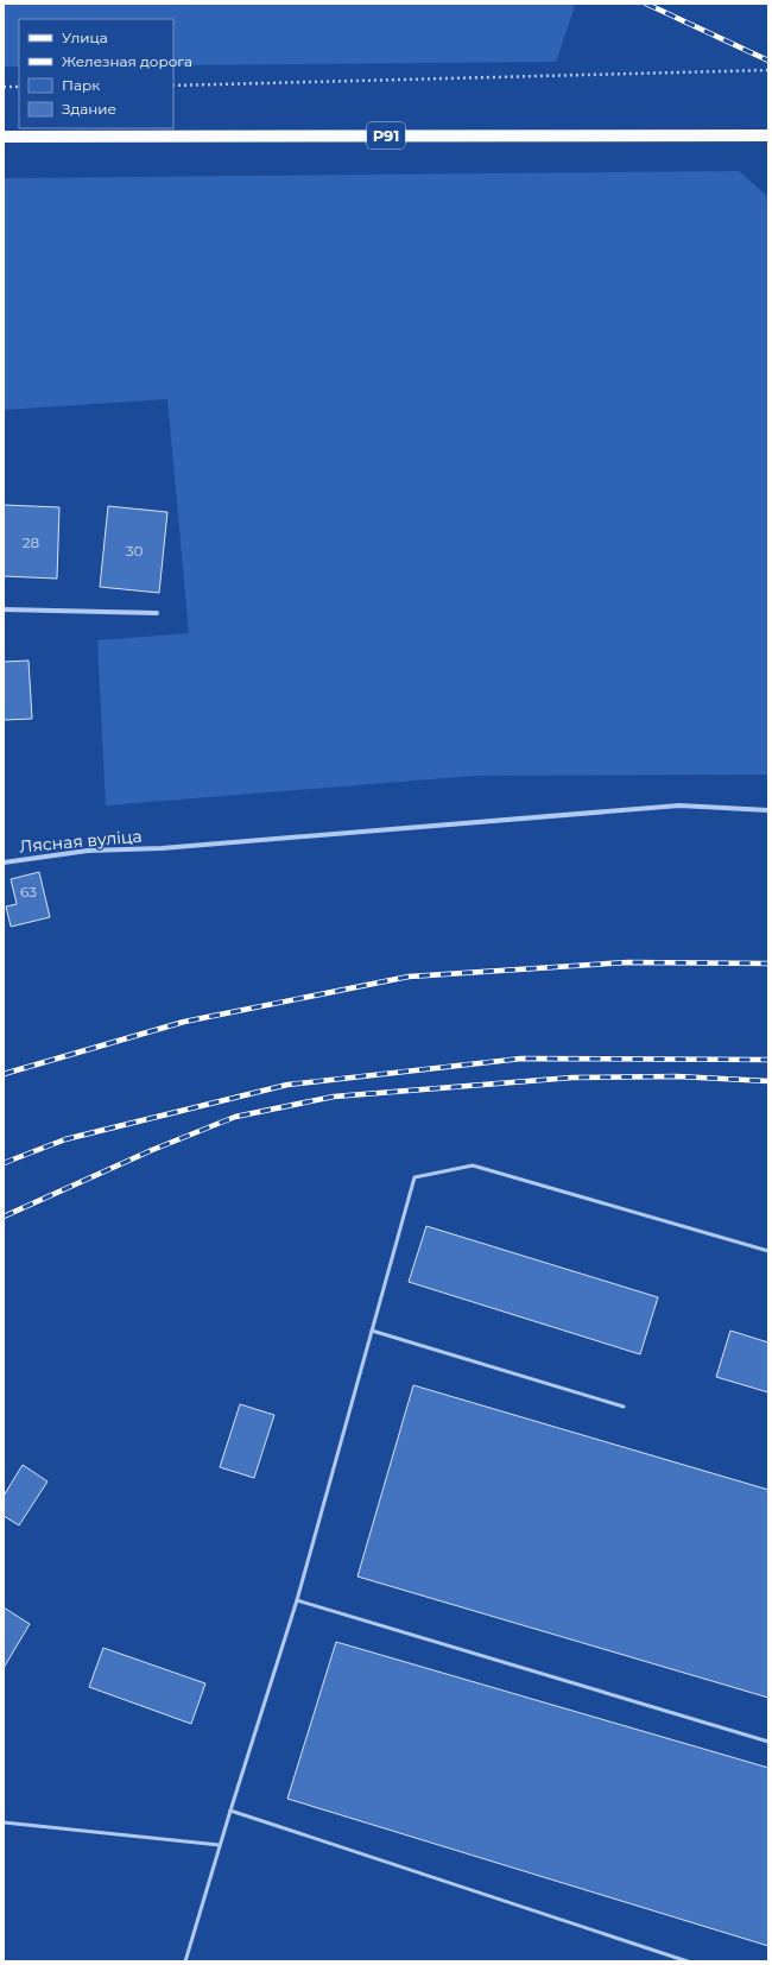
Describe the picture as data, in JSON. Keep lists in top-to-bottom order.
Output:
{
  "streets": {
    "main road": ["Р91"],
    "street": ["Лясная вуліца"]
  },
  "house_numbers": ["28", "30", "63"],
  "legend": [
    "Улица",
    "Железная дорога",
    "Парк",
    "Здание"
  ]
}
